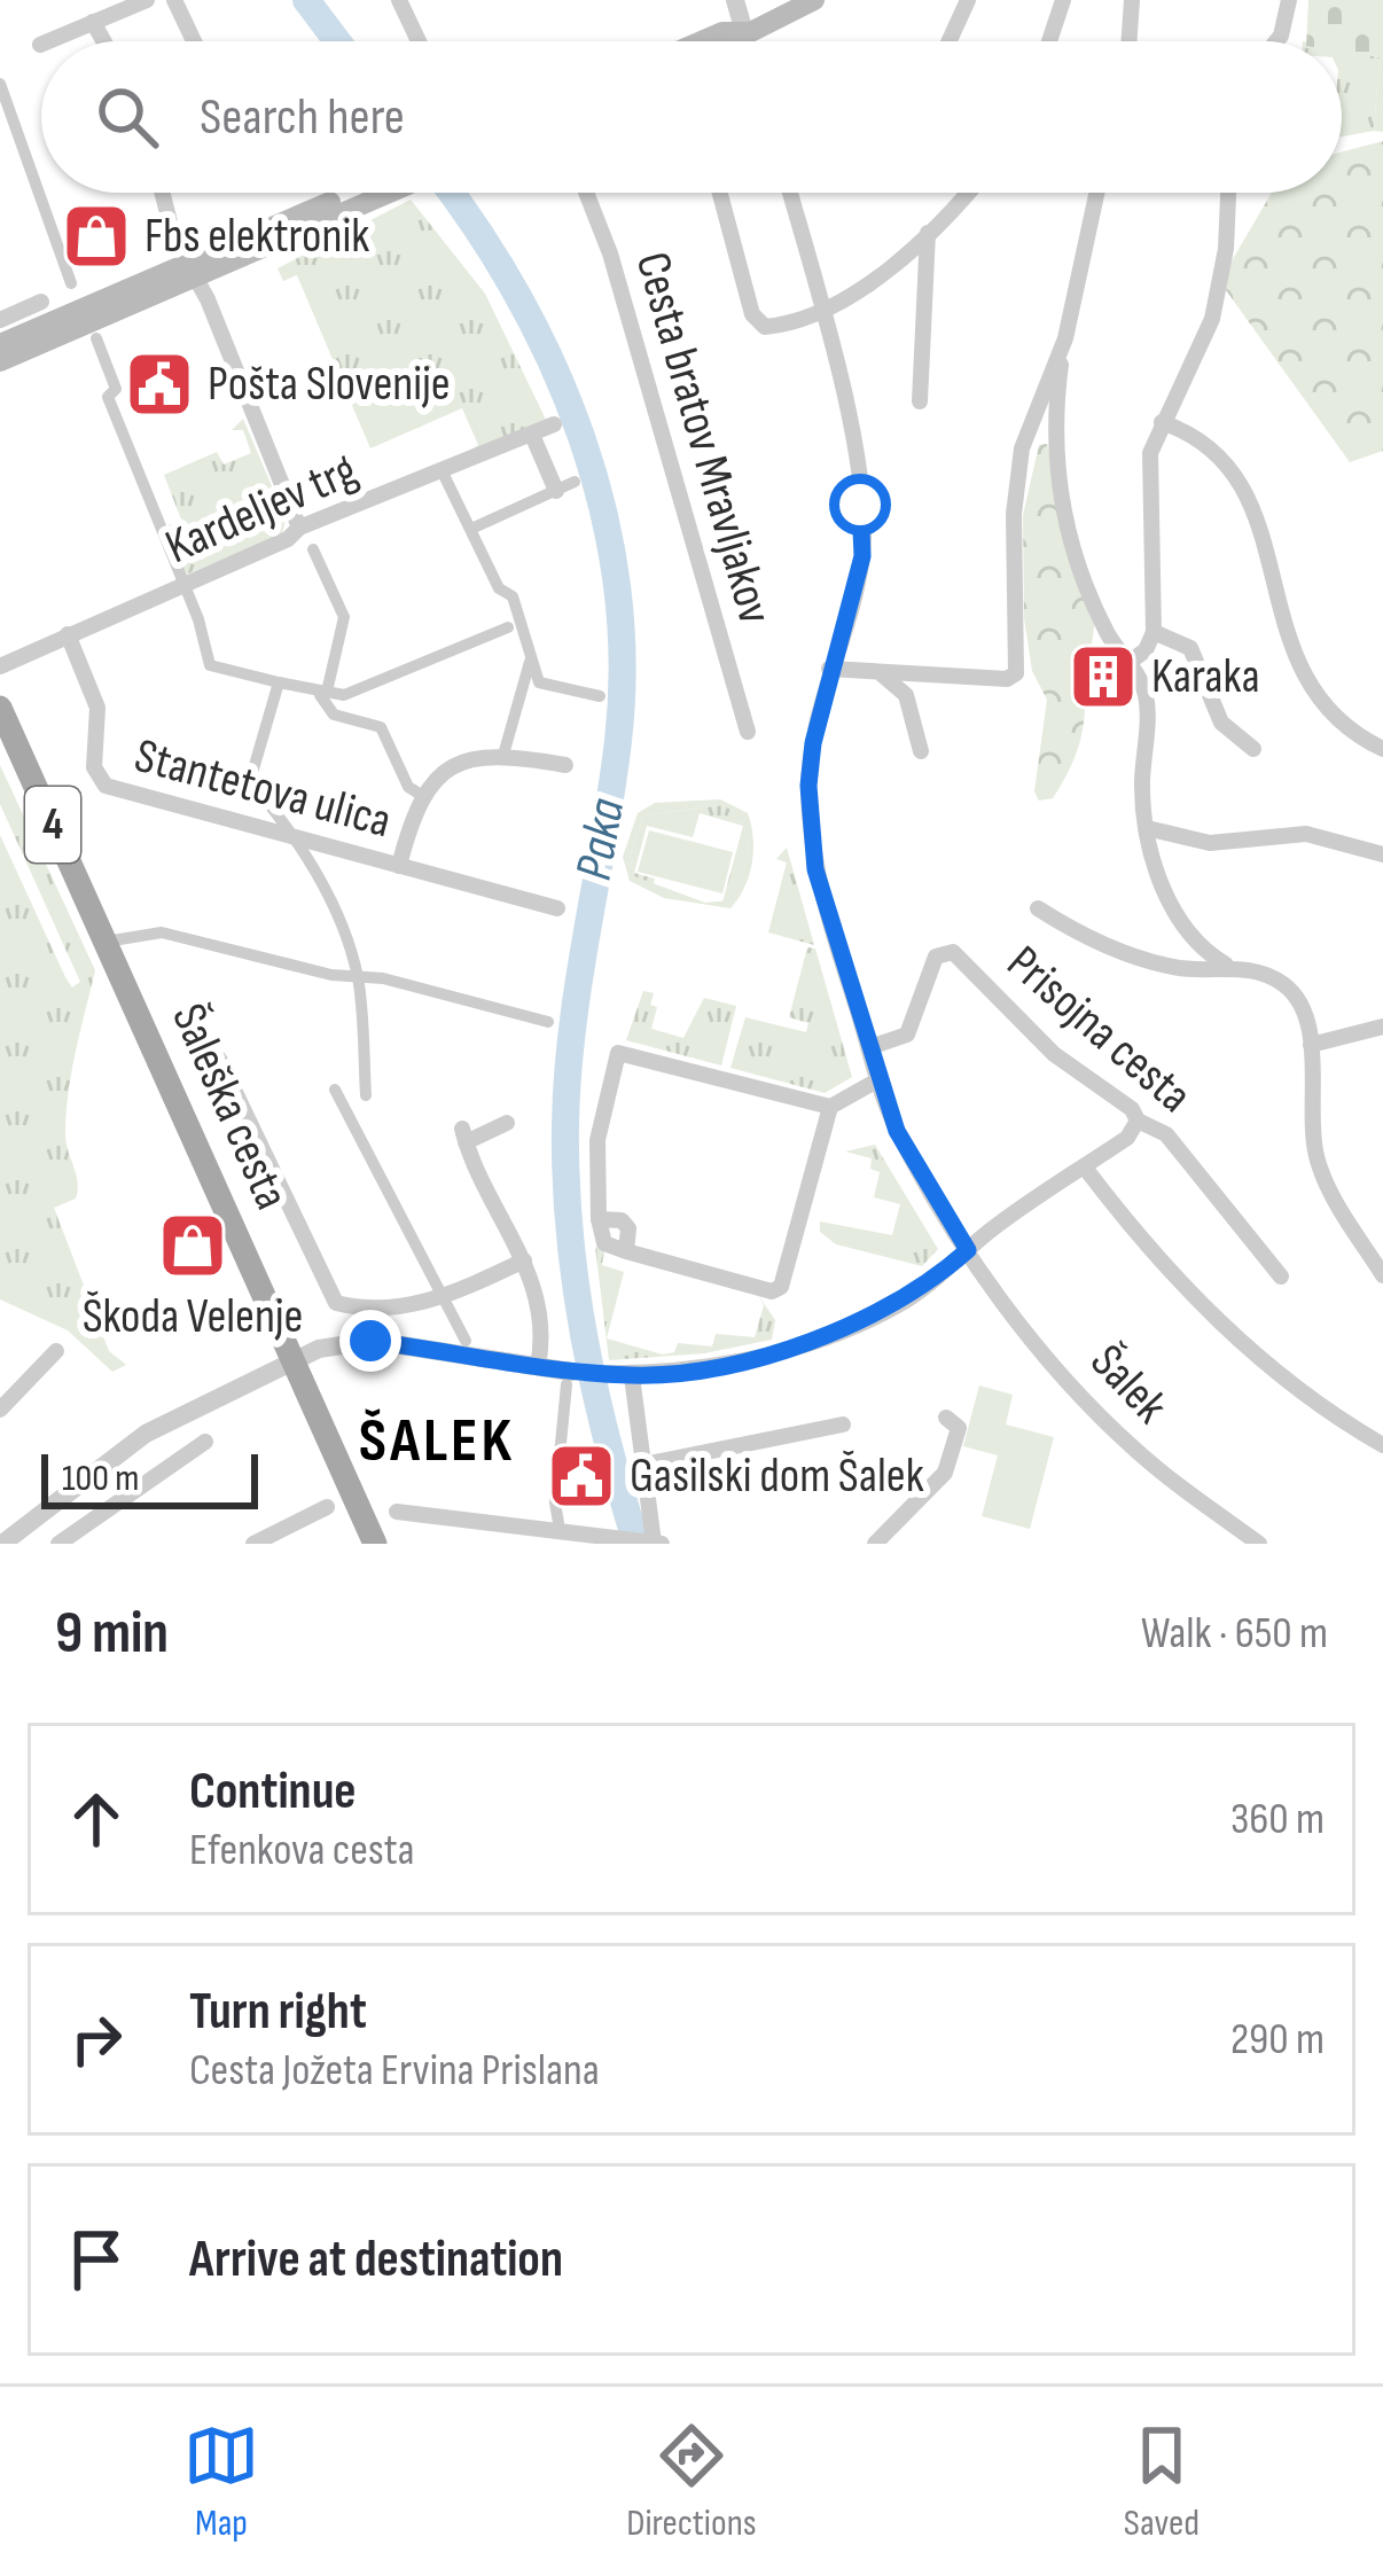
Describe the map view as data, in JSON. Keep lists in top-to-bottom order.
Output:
{
  "streets": {
    "main road": ["4", "Šaleška cesta"],
    "street": [
      "Cesta bratov Mravljakov",
      "Kardeljev trg",
      "Stantetova ulica",
      "Prisojna cesta",
      "Šalek"
    ]
  },
  "crossings": [
    ["Kardeljev trg", "Stantetova ulica"],
    ["Prisojna cesta", "Šalek"]
  ],
  "districts": ["ŠALEK"],
  "water": ["Paka"],
  "places": {
    "shop": ["Fbs elektronik", "Škoda Velenje"],
    "public building": ["Pošta Slovenije", "Gasilski dom Šalek"],
    "building": ["Karaka"]
  },
  "scale_bar": "100 m",
  "page": {
    "search": "Search here",
    "scale": "100 m",
    "heading": ["9 min", "Walk · 650 m"],
    "list": [
      ["Continue", "Efenkova cesta", "360 m"],
      ["Turn right", "Cesta Jožeta Ervina Prislana", "290 m"],
      "Arrive at destination"
    ],
    "nav": ["Map", "Directions", "Saved"]
  }
}
